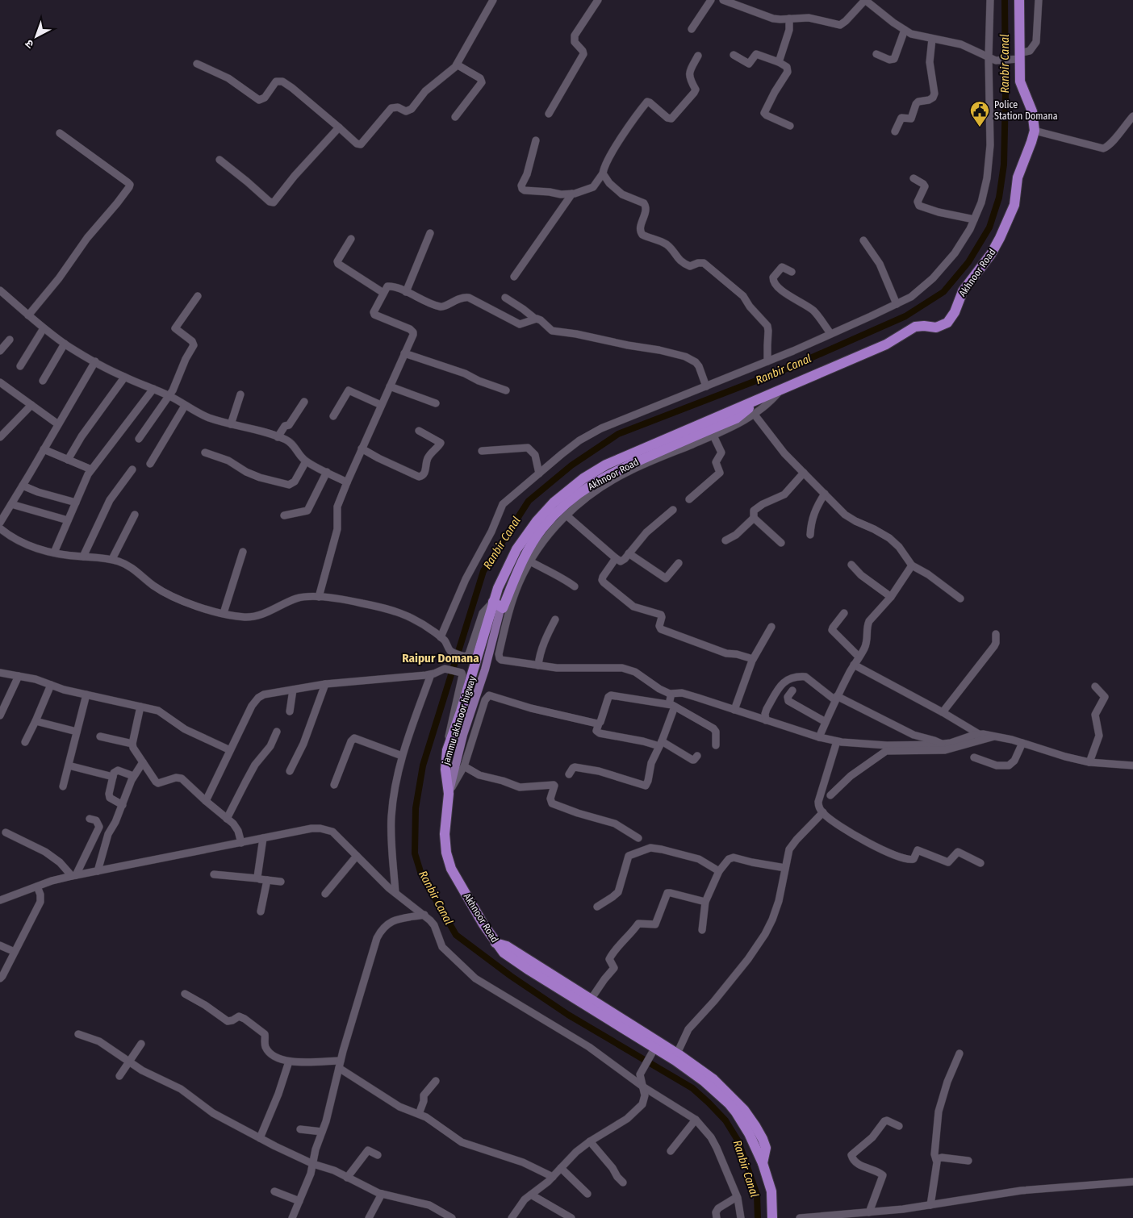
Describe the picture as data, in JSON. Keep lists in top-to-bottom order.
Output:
{
  "streets": {
    "highway": ["Akhnoor Road"],
    "main road": ["jammu akhnoor higway"]
  },
  "crossings": [
    ["Akhnoor Road", "jammu akhnoor higway"]
  ],
  "districts": ["Raipur Domana"],
  "water": ["Ranbir Canal"],
  "places": {
    "public building": ["Police Station Domana"]
  },
  "north": "bottom left"
}
